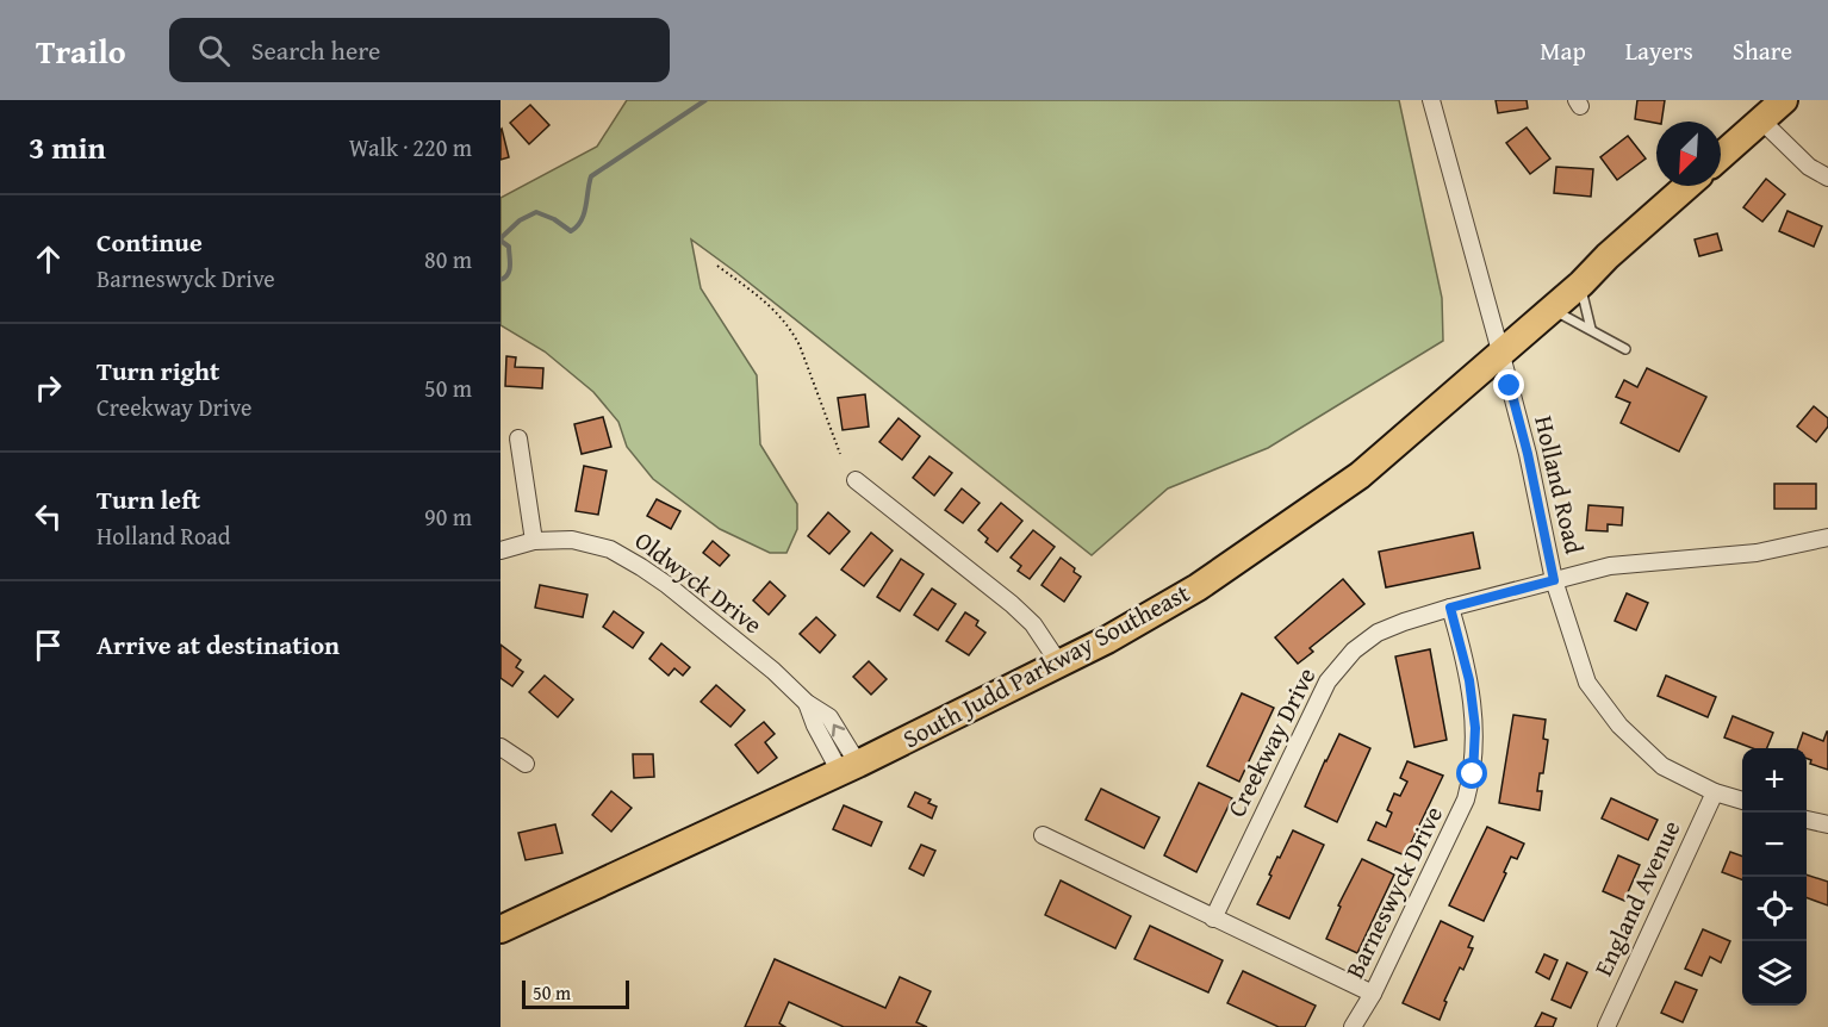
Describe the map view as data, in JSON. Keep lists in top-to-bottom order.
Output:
{
  "streets": {
    "highway": ["South Judd Parkway Southeast"],
    "street": [
      "Holland Road",
      "Oldwyck Drive",
      "Creekway Drive",
      "Barneswyck Drive",
      "England Avenue"
    ]
  },
  "crossings": [
    ["Holland Road", "South Judd Parkway Southeast"],
    ["Holland Road", "Creekway Drive"],
    ["Holland Road", "England Avenue"],
    ["Oldwyck Drive", "South Judd Parkway Southeast"],
    ["Creekway Drive", "Barneswyck Drive"]
  ],
  "scale_bar": "50 m",
  "north": "bottom left",
  "page": {
    "header": "Trailo",
    "search": "Search here",
    "nav": ["Map", "Layers", "Share"],
    "heading": ["3 min", "Walk · 220 m"],
    "list": [
      ["Continue", "Barneswyck Drive", "80 m"],
      ["Turn right", "Creekway Drive", "50 m"],
      ["Turn left", "Holland Road", "90 m"],
      "Arrive at destination"
    ],
    "map_buttons": ["+", "−"],
    "scale": "50 m"
  }
}
